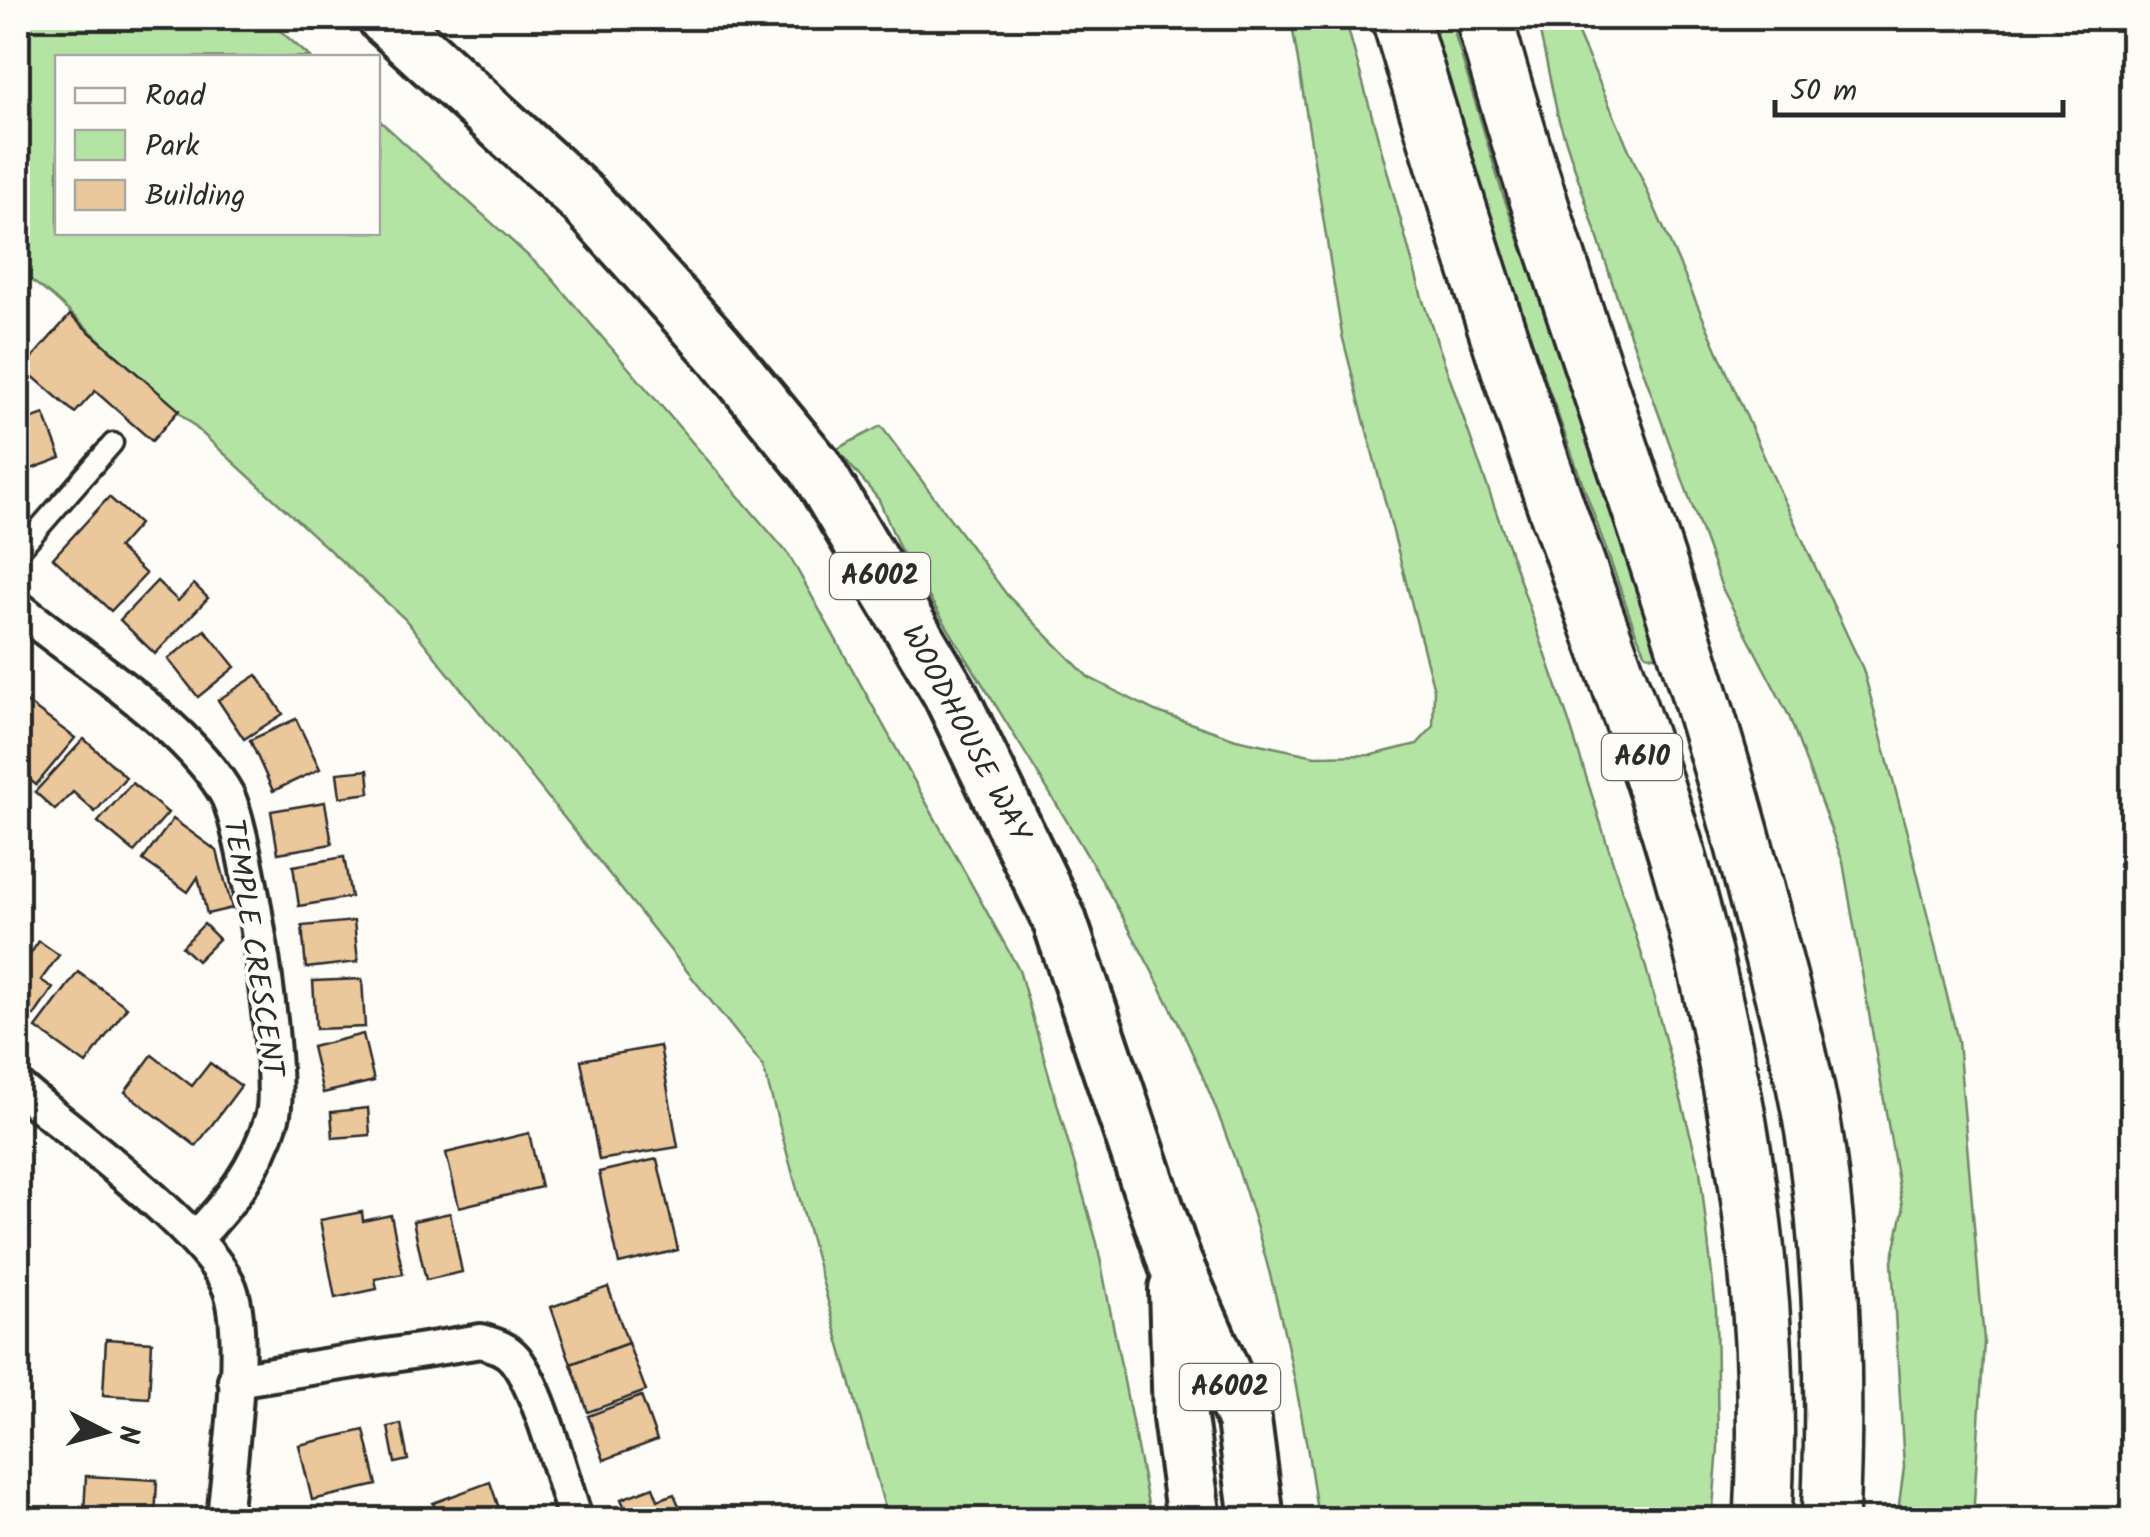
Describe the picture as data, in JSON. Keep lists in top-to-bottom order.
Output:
{
  "streets": {
    "highway": ["A610"],
    "main road": ["A6002", "WOODHOUSE WAY"],
    "street": ["TEMPLE CRESCENT"]
  },
  "legend": ["Road", "Park", "Building"],
  "scale_bar": "50 m",
  "north": "right"
}
